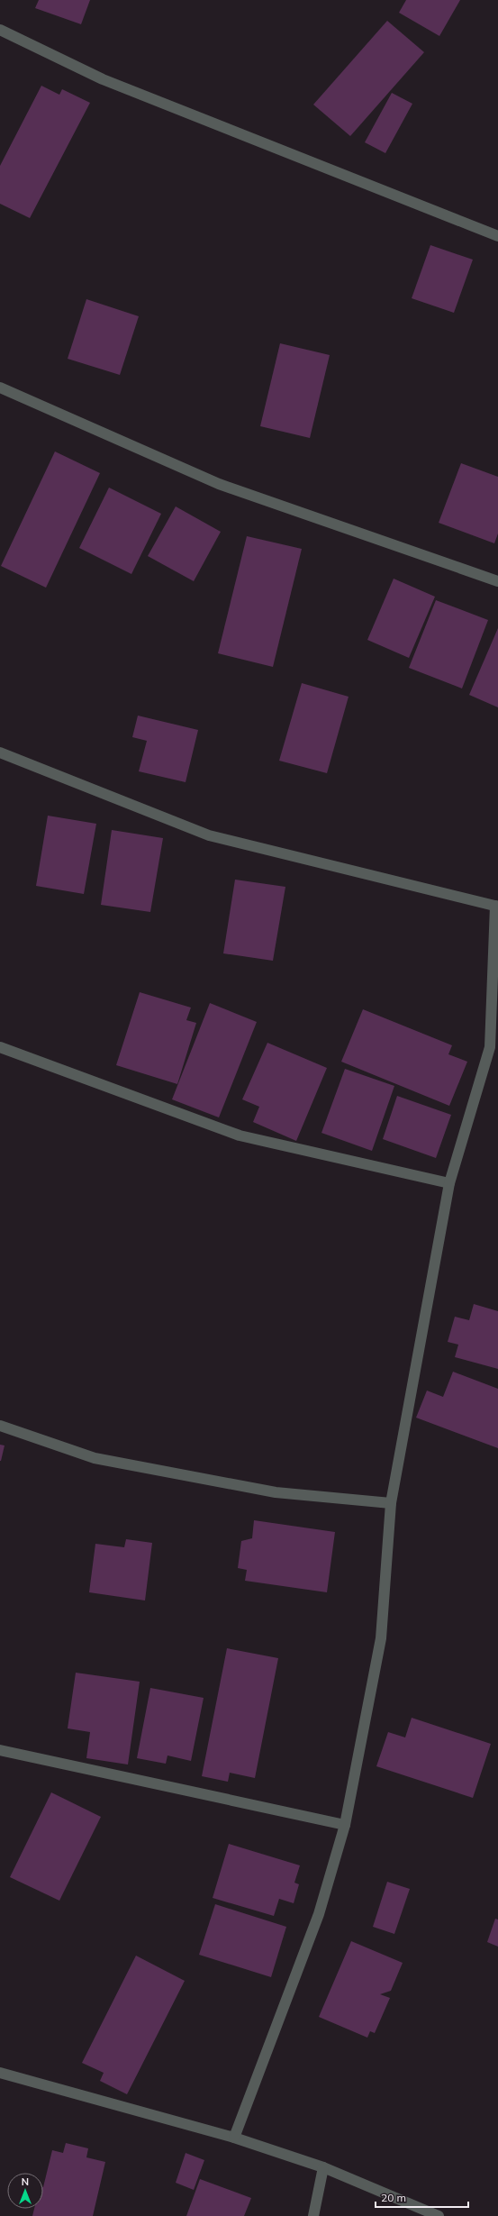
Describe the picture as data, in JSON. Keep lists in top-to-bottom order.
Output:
{
  "scale_bar": "20 m",
  "north": "top"
}
